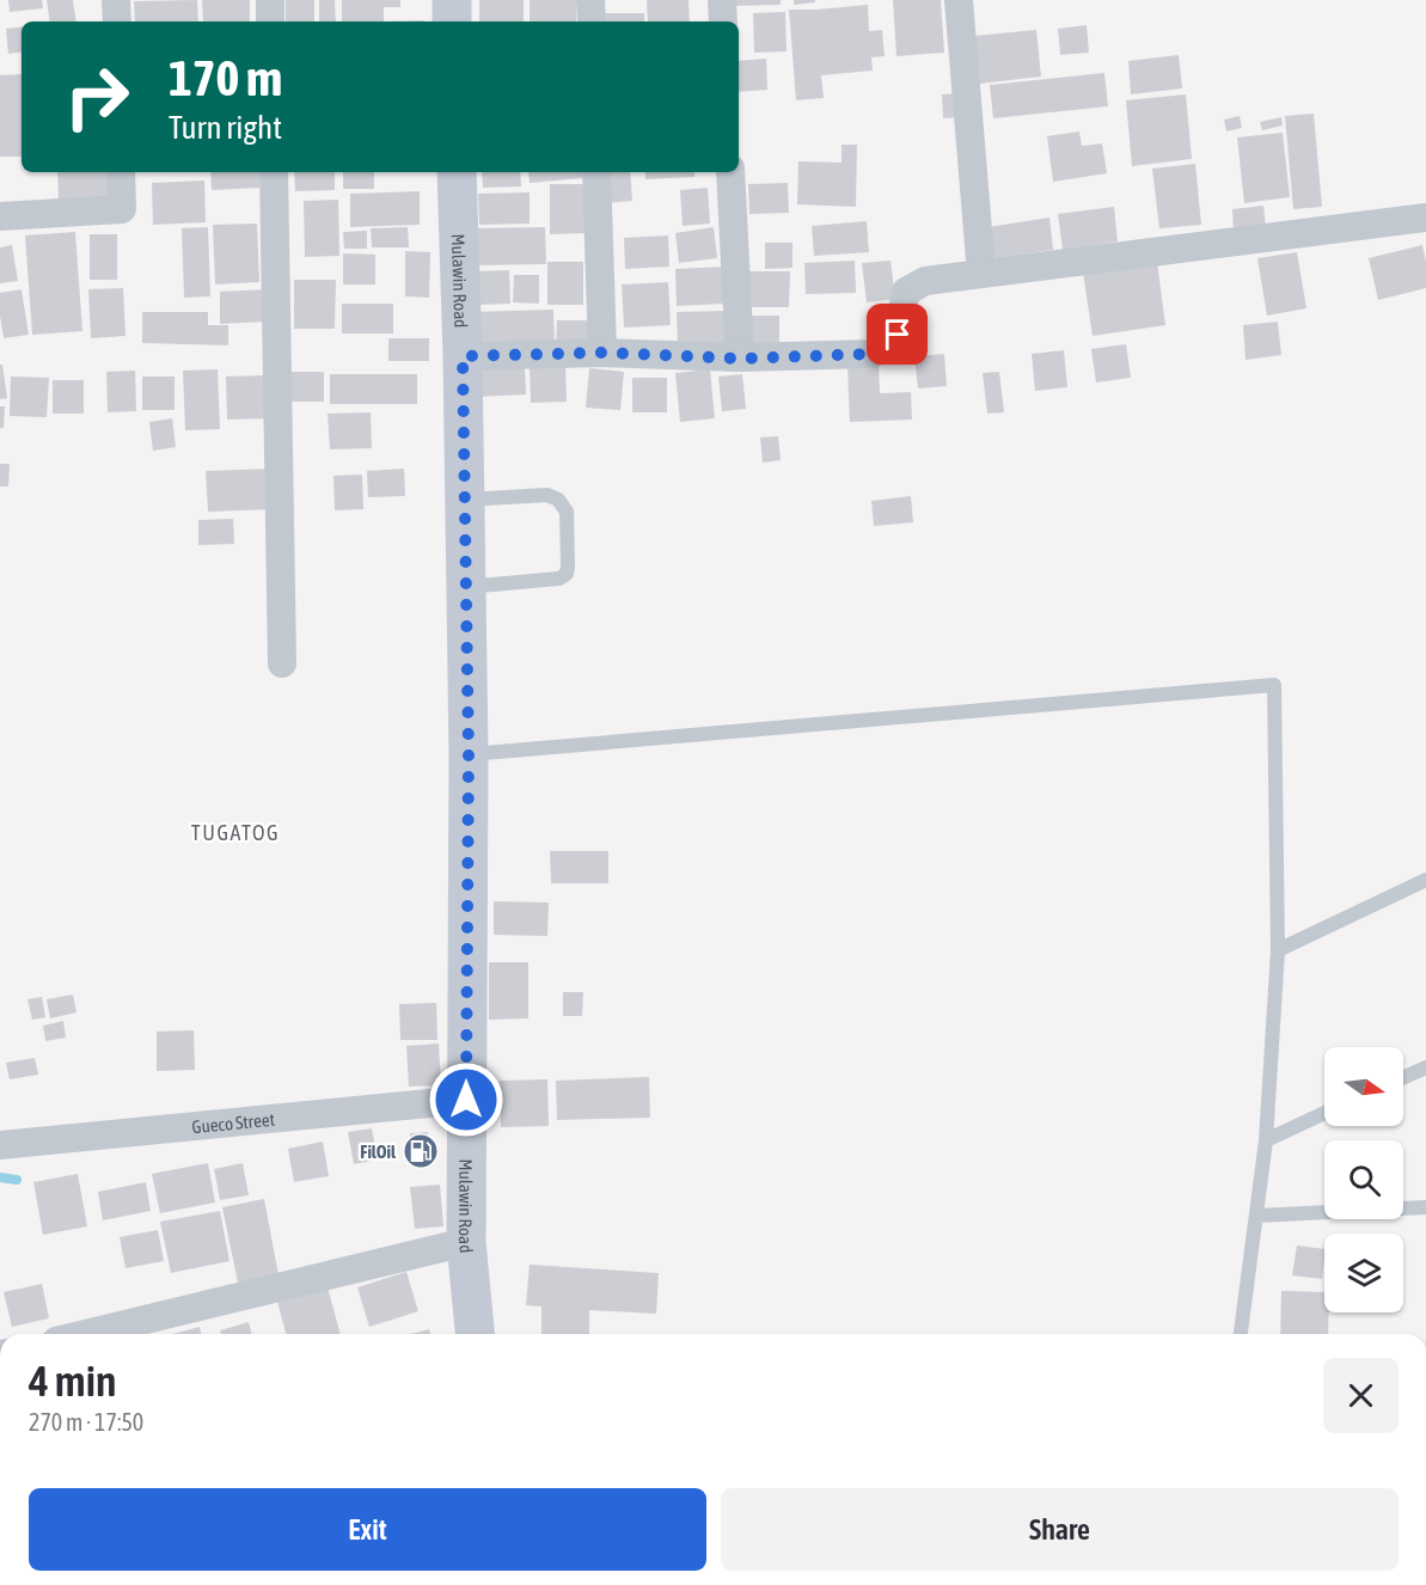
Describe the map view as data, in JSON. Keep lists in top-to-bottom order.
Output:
{
  "streets": {
    "main road": ["Mulawin Road"],
    "street": ["Gueco Street"]
  },
  "crossings": [
    ["Mulawin Road", "Gueco Street"]
  ],
  "districts": ["TUGATOG"],
  "places": {
    "fuel station": ["FilOil"]
  },
  "north": "right",
  "page": {
    "turn": ["170 m", "Turn right"],
    "heading": ["4 min", "270 m · 17:50"],
    "buttons": ["Exit", "Share"]
  }
}
